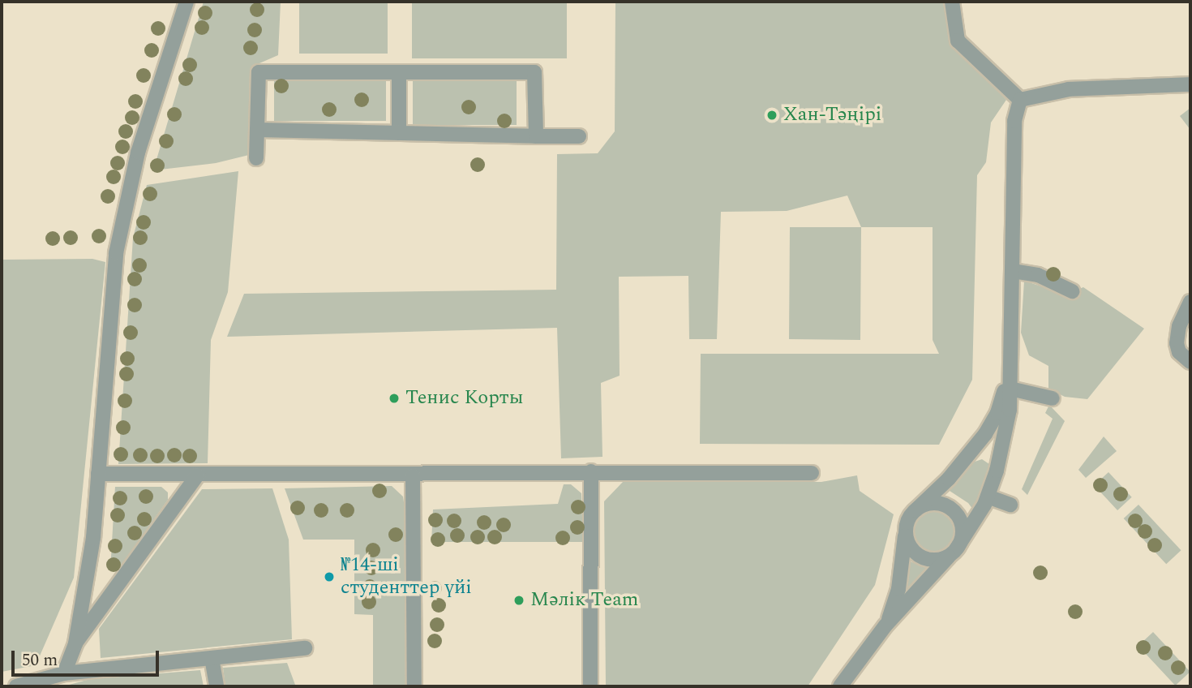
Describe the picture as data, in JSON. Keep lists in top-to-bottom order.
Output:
{
  "places": [
    "Хан-Тәңірі",
    "Тенис Корты",
    "№14-ші студенттер үйі",
    "Мәлік Team"
  ],
  "scale_bar": "50 m"
}
